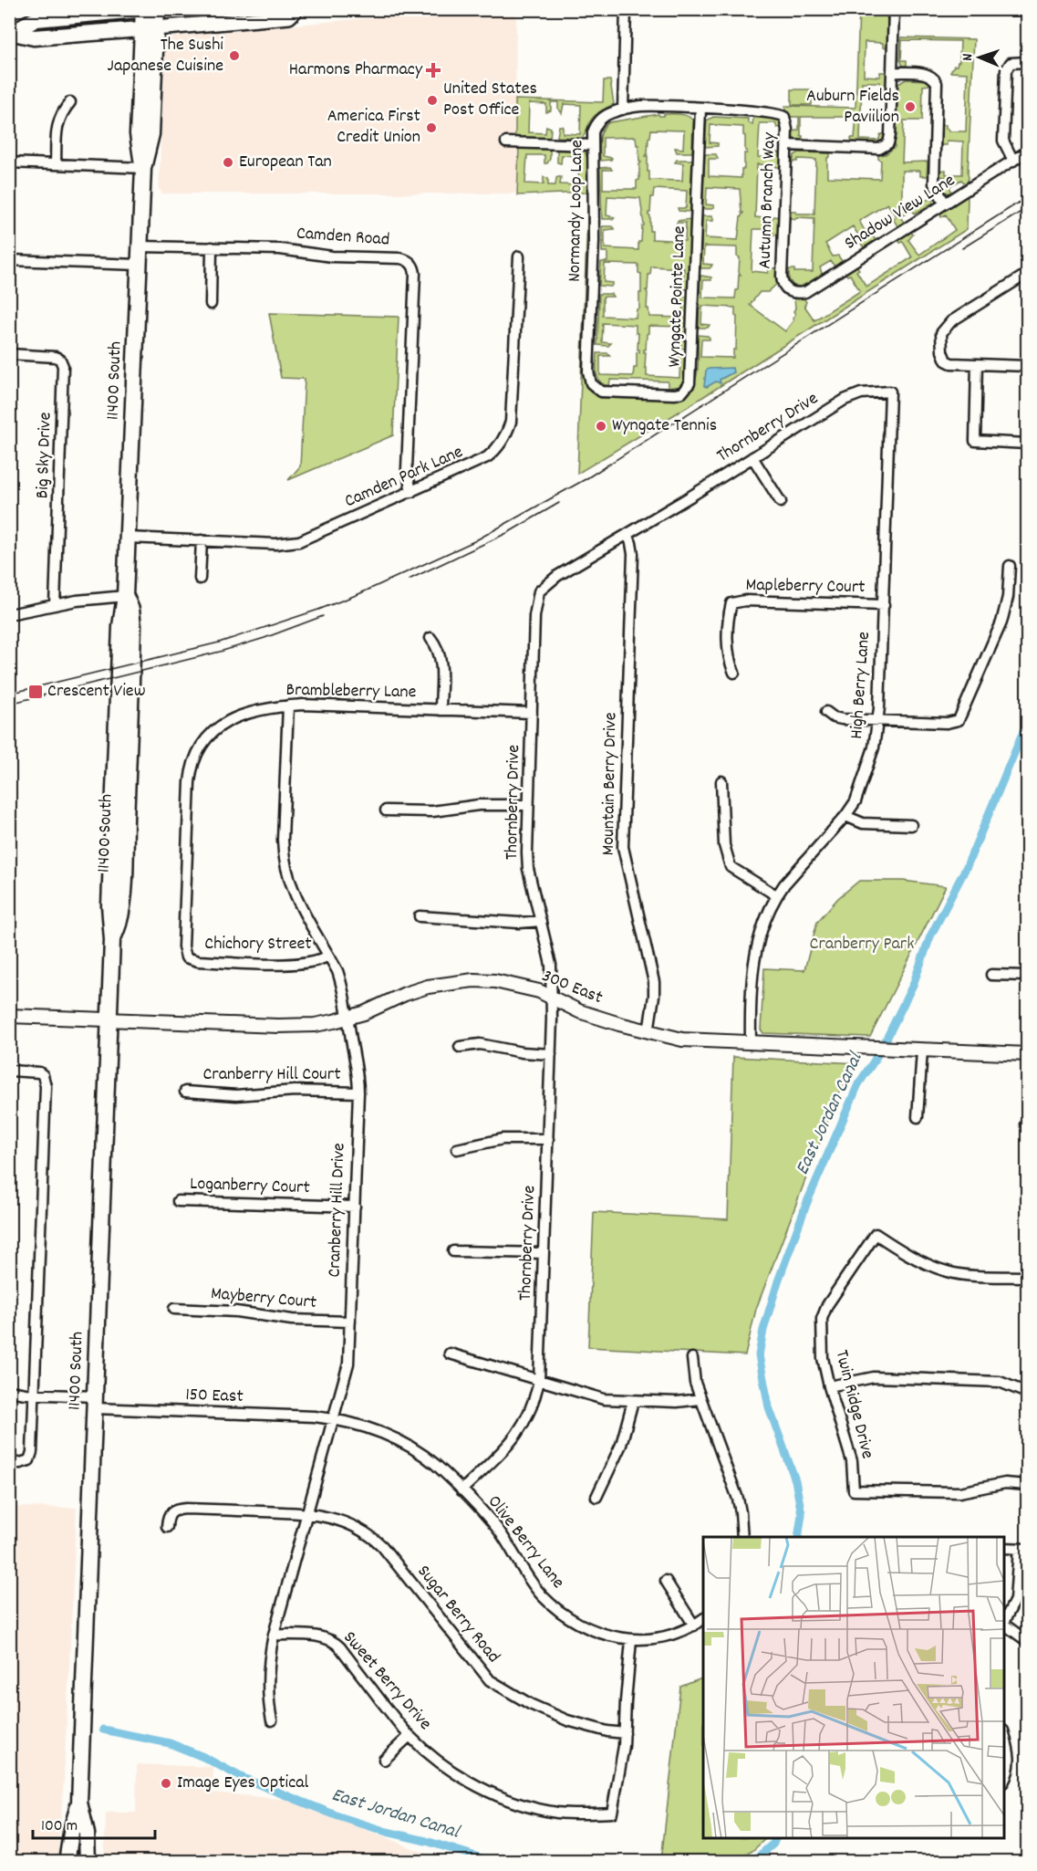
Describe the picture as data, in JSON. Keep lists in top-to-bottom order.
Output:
{
  "streets": {
    "main road": ["11400 South"],
    "street": [
      "Autumn Branch Way",
      "Normandy Loop Lane",
      "Shadow View Lane",
      "Camden Road",
      "Wyngate Pointe Lane",
      "Thornberry Drive",
      "Big Sky Drive",
      "Camden Park Lane",
      "Mapleberry Court",
      "High Berry Lane",
      "Brambleberry Lane",
      "Mountain Berry Drive",
      "Chichory Street",
      "300 East",
      "Cranberry Hill Court",
      "Loganberry Court",
      "Cranberry Hill Drive",
      "Mayberry Court",
      "150 East",
      "Twin Ridge Drive",
      "Olive Berry Lane",
      "Sugar Berry Road",
      "Sweet Berry Drive"
    ]
  },
  "crossings": [
    ["Autumn Branch Way", "Normandy Loop Lane"],
    ["Autumn Branch Way", "Shadow View Lane"],
    ["Normandy Loop Lane", "Wyngate Pointe Lane"],
    ["Camden Road", "11400 South"],
    ["Camden Road", "Camden Park Lane"],
    ["11400 South", "Camden Park Lane"],
    ["11400 South", "300 East"],
    ["11400 South", "150 East"],
    ["Thornberry Drive", "High Berry Lane"],
    ["Thornberry Drive", "Brambleberry Lane"],
    ["Thornberry Drive", "Mountain Berry Drive"],
    ["Thornberry Drive", "300 East"],
    ["Thornberry Drive", "Olive Berry Lane"],
    ["Mapleberry Court", "High Berry Lane"],
    ["High Berry Lane", "300 East"],
    ["Brambleberry Lane", "Chichory Street"],
    ["Brambleberry Lane", "Cranberry Hill Drive"],
    ["Mountain Berry Drive", "300 East"],
    ["Chichory Street", "Cranberry Hill Drive"],
    ["300 East", "Cranberry Hill Drive"],
    ["Cranberry Hill Court", "Cranberry Hill Drive"],
    ["Loganberry Court", "Cranberry Hill Drive"],
    ["Cranberry Hill Drive", "Mayberry Court"],
    ["Cranberry Hill Drive", "150 East"],
    ["Cranberry Hill Drive", "Olive Berry Lane"],
    ["Cranberry Hill Drive", "Sugar Berry Road"],
    ["Cranberry Hill Drive", "Sweet Berry Drive"],
    ["150 East", "Olive Berry Lane"],
    ["Olive Berry Lane", "Sweet Berry Drive"],
    ["Sugar Berry Road", "Sweet Berry Drive"]
  ],
  "water": ["East Jordan Canal"],
  "parks": ["Cranberry Park"],
  "places": {
    "other": [
      "The Sushi Japanese Cuisine",
      "United States Post Office",
      "Auburn Fields Paviilion",
      "America First Credit Union",
      "European Tan",
      "Wyngate Tennis",
      "Image Eyes Optical"
    ],
    "health": ["Harmons Pharmacy"],
    "transit": ["Crescent View"]
  },
  "scale_bar": "100 m",
  "north": "left"
}
